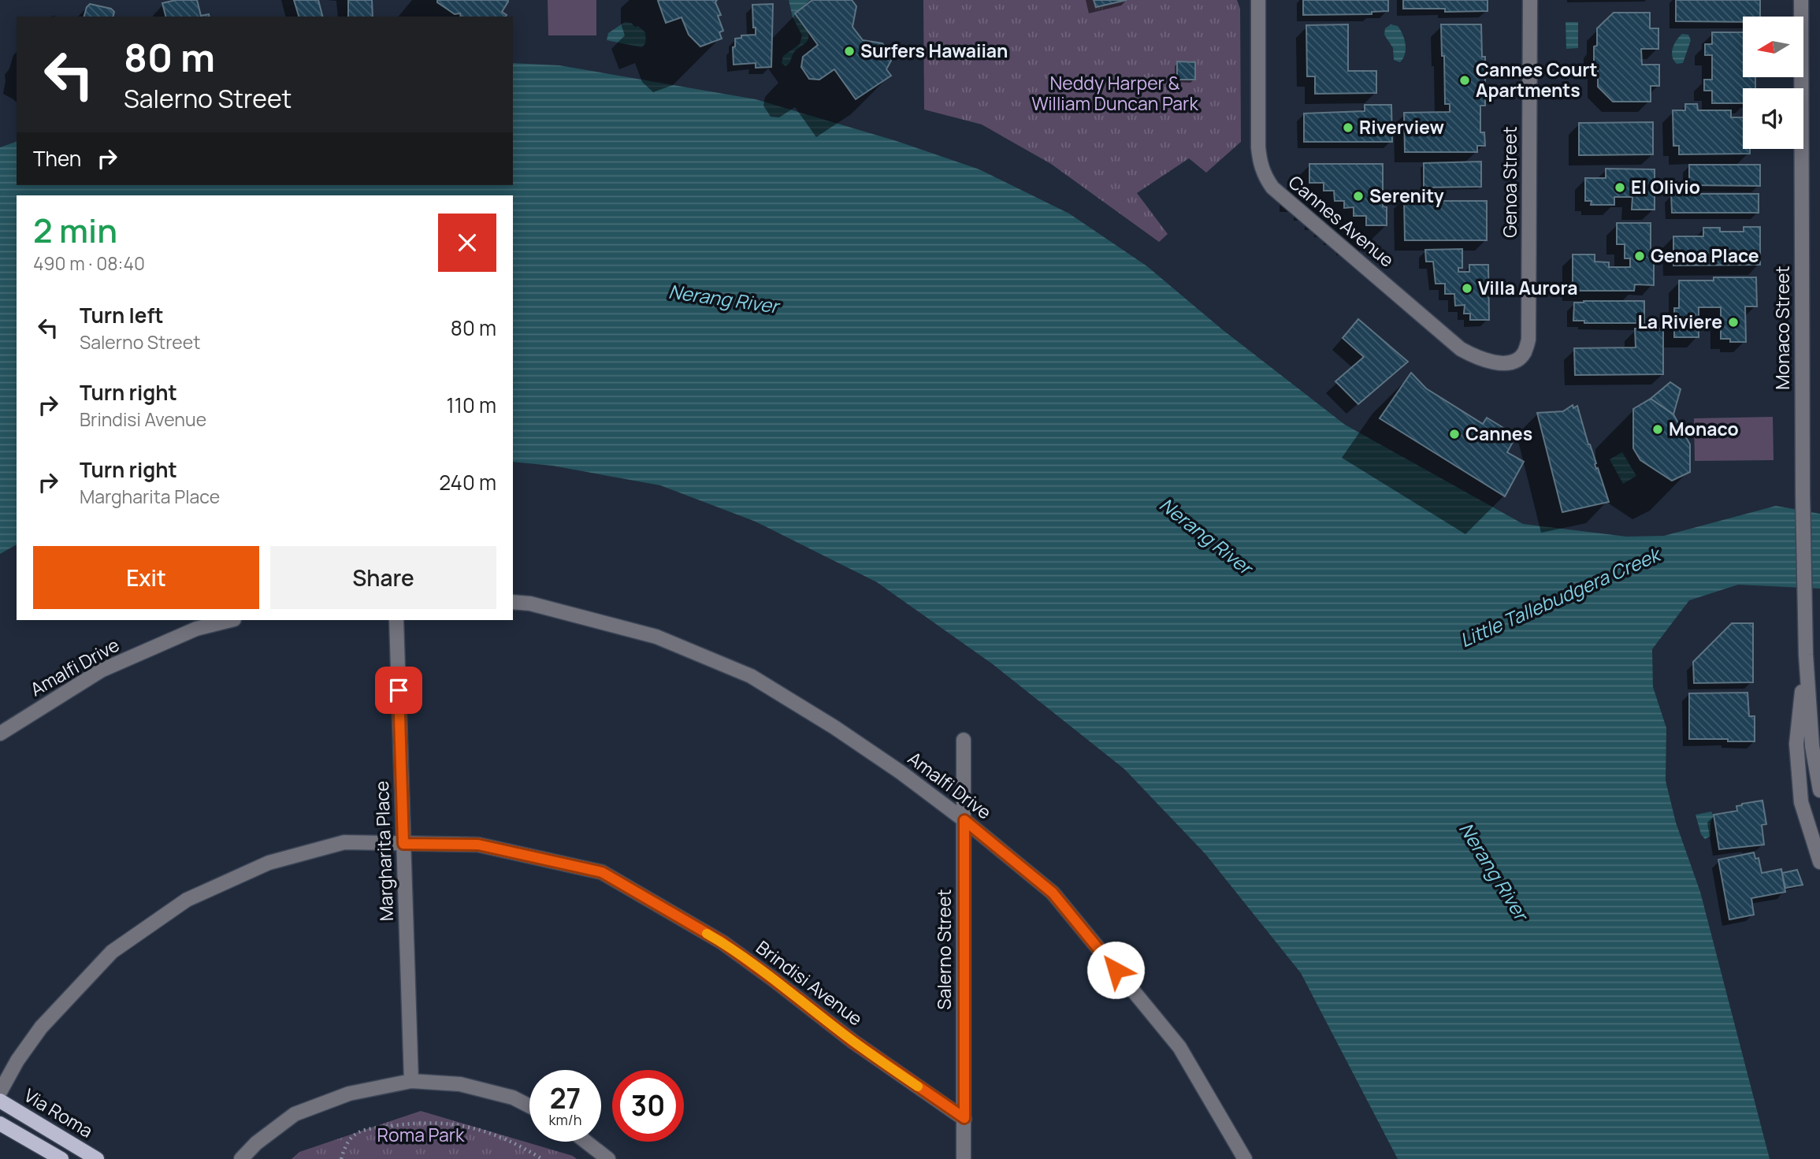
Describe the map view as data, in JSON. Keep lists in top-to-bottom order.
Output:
{
  "streets": {
    "main road": ["Via Roma"],
    "street": [
      "Genoa Street",
      "Cannes Avenue",
      "Monaco Street",
      "Amalfi Drive",
      "Margharita Place",
      "Salerno Street",
      "Brindisi Avenue"
    ]
  },
  "crossings": [
    ["Genoa Street", "Cannes Avenue"],
    ["Amalfi Drive", "Salerno Street"],
    ["Margharita Place", "Brindisi Avenue"],
    ["Salerno Street", "Brindisi Avenue"]
  ],
  "water": ["Nerang River", "Little Tallebudgera Creek"],
  "parks": ["Neddy Harper & William Duncan Park", "Roma Park"],
  "places": [
    "Surfers Hawaiian",
    "Cannes Court Apartments",
    "Riverview",
    "El Olivio",
    "Serenity",
    "Genoa Place",
    "Villa Aurora",
    "La Riviere",
    "Monaco",
    "Cannes"
  ],
  "north": "left",
  "page": {
    "turn": ["80 m", "Salerno Street"],
    "then": "Then",
    "heading": ["2 min", "490 m · 08:40"],
    "list": [
      {
        "name": "Turn left",
        "note": "Salerno Street",
        "value": "80 m"
      },
      {
        "name": "Turn right",
        "note": "Brindisi Avenue",
        "value": "110 m"
      },
      {
        "name": "Turn right",
        "note": "Margharita Place",
        "value": "240 m"
      }
    ],
    "buttons": ["Exit", "Share"],
    "speed": "27 km/h",
    "limit": "30"
  }
}
